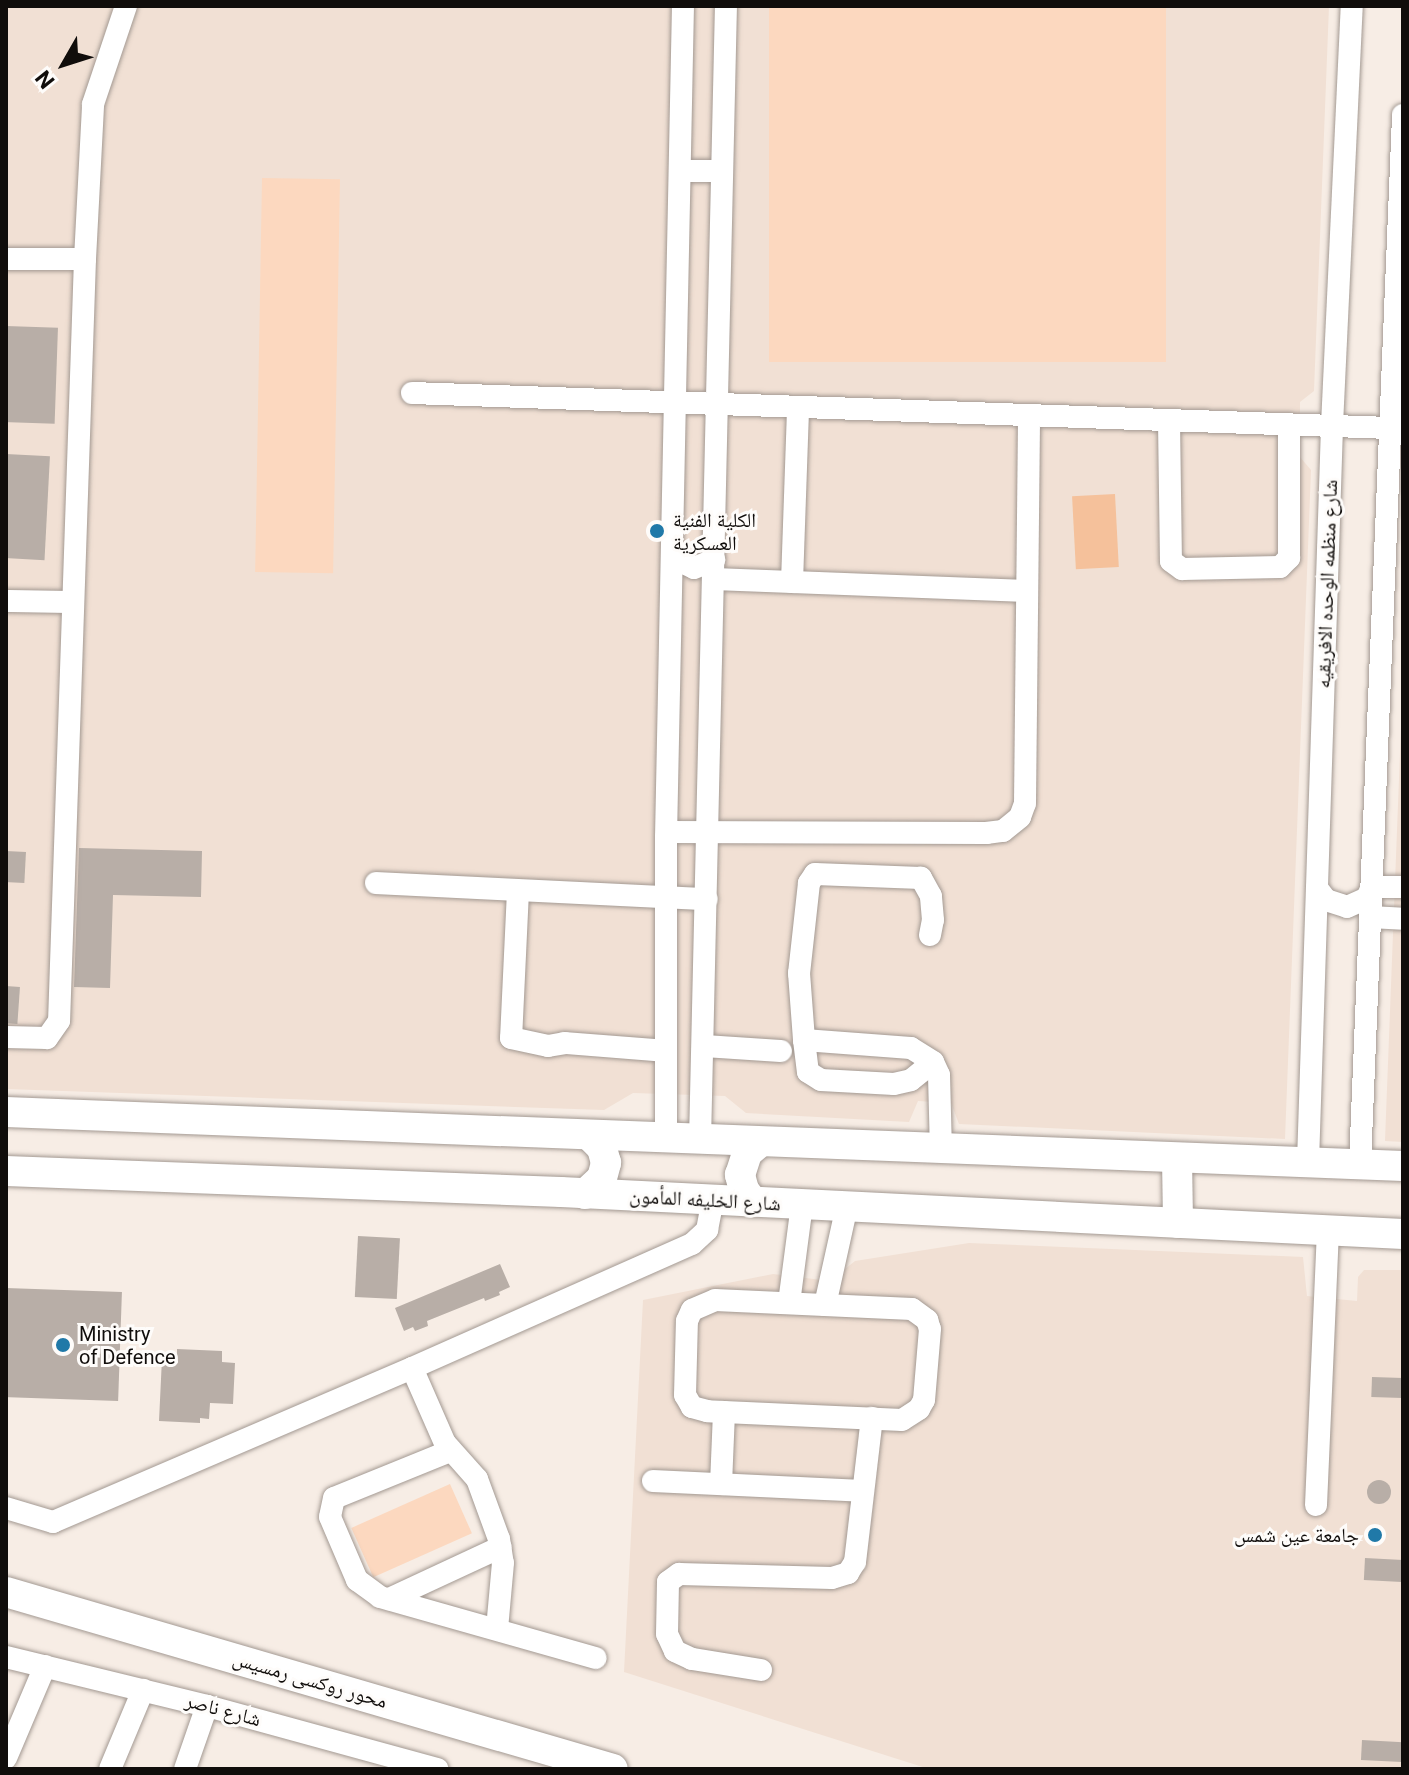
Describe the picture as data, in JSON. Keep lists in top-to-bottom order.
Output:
{
  "streets": {
    "main road": ["شارع الخليفه المأمون", "محور روكسى رمسيس"],
    "street": ["شارع منظمه الوحده الافريقيه", "شارع ناصر"]
  },
  "places": ["الكلية الفنية العسكرية", "Ministry of Defence", "جامعة عين شمس"],
  "north": "bottom left"
}
